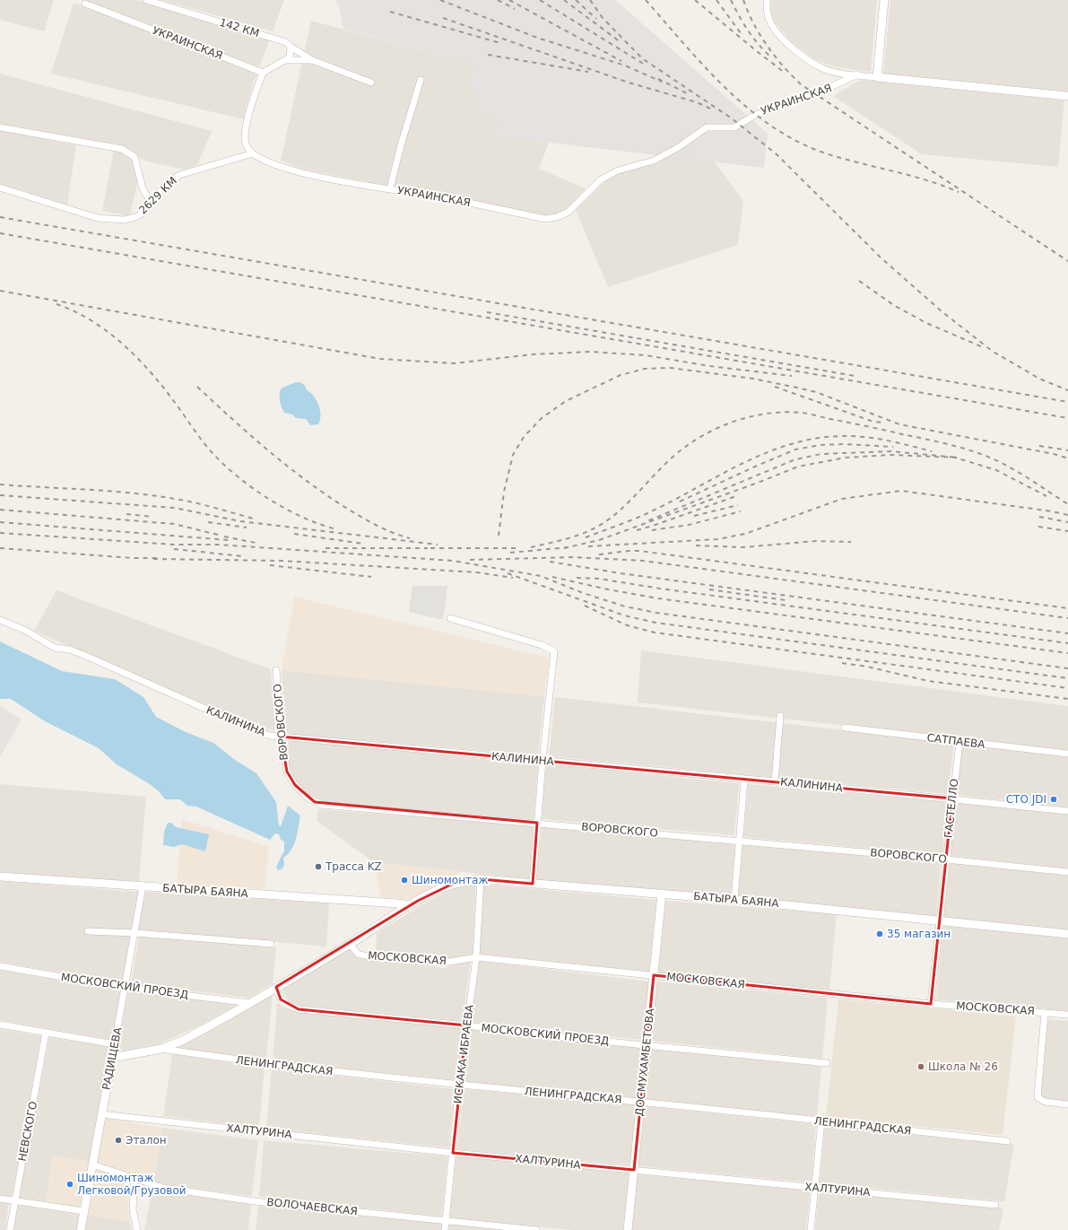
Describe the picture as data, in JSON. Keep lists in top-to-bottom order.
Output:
{
  "streets": {
    "street": [
      "142 КМ",
      "УКРАИНСКАЯ",
      "2629 КМ",
      "КАЛИНИНА",
      "ВОРОВСКОГО",
      "САТПАЕВА",
      "ГАСТЕЛЛО",
      "БАТЫРА БАЯНА",
      "МОСКОВСКАЯ",
      "МОСКОВСКИЙ ПРОЕЗД",
      "ИСКАКА ИБРАЕВА",
      "РАДИЩЕВА",
      "ДОСМУХАМБЕТОВА",
      "ЛЕНИНГРАДСКАЯ",
      "НЕВСКОГО",
      "ХАЛТУРИНА",
      "ВОЛОЧАЕВСКАЯ"
    ]
  },
  "crossings": [
    ["УКРАИНСКАЯ", "2629 КМ"],
    ["КАЛИНИНА", "ВОРОВСКОГО"],
    ["КАЛИНИНА", "ГАСТЕЛЛО"],
    ["ВОРОВСКОГО", "ГАСТЕЛЛО"],
    ["САТПАЕВА", "ГАСТЕЛЛО"],
    ["ГАСТЕЛЛО", "БАТЫРА БАЯНА"],
    ["ГАСТЕЛЛО", "МОСКОВСКАЯ"],
    ["БАТЫРА БАЯНА", "МОСКОВСКАЯ"],
    ["БАТЫРА БАЯНА", "МОСКОВСКИЙ ПРОЕЗД"],
    ["БАТЫРА БАЯНА", "ИСКАКА ИБРАЕВА"],
    ["БАТЫРА БАЯНА", "РАДИЩЕВА"],
    ["БАТЫРА БАЯНА", "ДОСМУХАМБЕТОВА"],
    ["БАТЫРА БАЯНА", "ЛЕНИНГРАДСКАЯ"],
    ["МОСКОВСКАЯ", "ИСКАКА ИБРАЕВА"],
    ["МОСКОВСКАЯ", "ДОСМУХАМБЕТОВА"],
    ["МОСКОВСКИЙ ПРОЕЗД", "ИСКАКА ИБРАЕВА"],
    ["МОСКОВСКИЙ ПРОЕЗД", "РАДИЩЕВА"],
    ["МОСКОВСКИЙ ПРОЕЗД", "ДОСМУХАМБЕТОВА"],
    ["ИСКАКА ИБРАЕВА", "ЛЕНИНГРАДСКАЯ"],
    ["ИСКАКА ИБРАЕВА", "ХАЛТУРИНА"],
    ["ИСКАКА ИБРАЕВА", "ВОЛОЧАЕВСКАЯ"],
    ["РАДИЩЕВА", "ХАЛТУРИНА"],
    ["РАДИЩЕВА", "ВОЛОЧАЕВСКАЯ"],
    ["ДОСМУХАМБЕТОВА", "ЛЕНИНГРАДСКАЯ"],
    ["ДОСМУХАМБЕТОВА", "ХАЛТУРИНА"]
  ],
  "places": [
    "СТО JDI",
    "Трасса KZ",
    "Шиномонтаж",
    "35 магазин",
    "Школа № 26",
    "Эталон",
    "Шиномонтаж Легковой/Грузовой"
  ]
}
